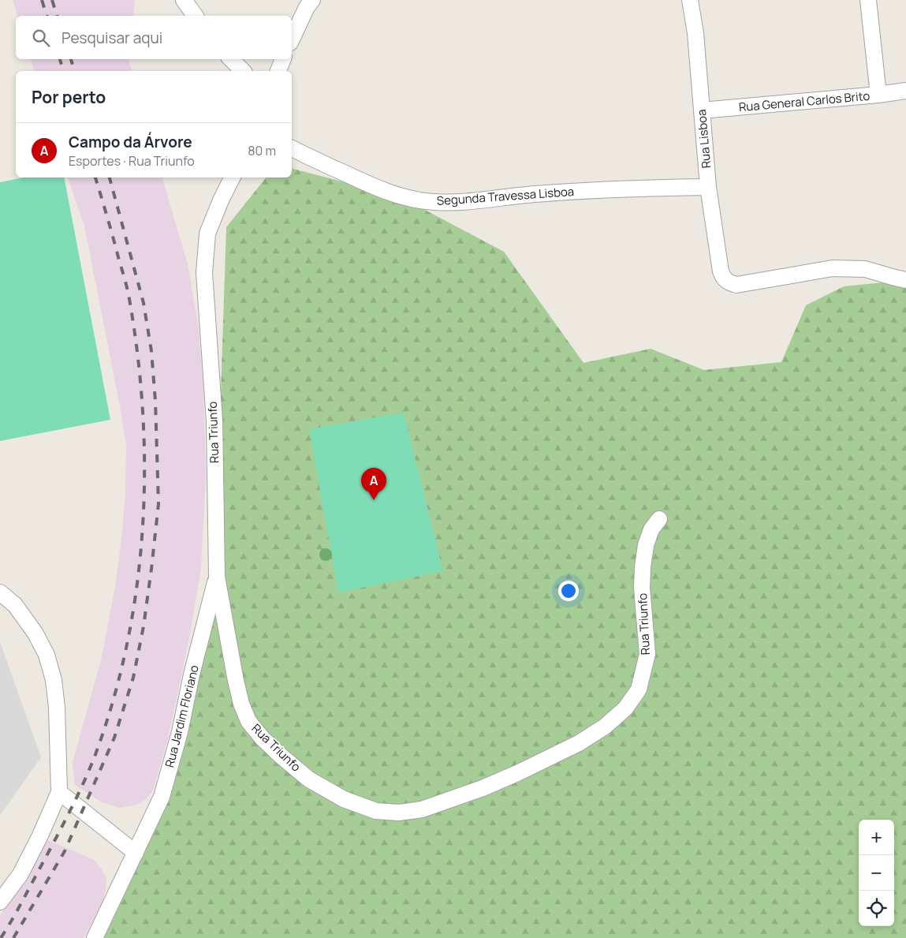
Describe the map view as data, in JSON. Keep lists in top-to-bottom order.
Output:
{
  "streets": {
    "street": [
      "Rua General Carlos Brito",
      "Rua Lisboa",
      "Segunda Travessa Lisboa",
      "Rua Triunfo",
      "Rua Jardim Floriano"
    ]
  },
  "crossings": [
    ["Rua General Carlos Brito", "Rua Lisboa"],
    ["Rua Lisboa", "Segunda Travessa Lisboa"],
    ["Rua Triunfo", "Rua Jardim Floriano"]
  ],
  "page": {
    "search": "Pesquisar aqui",
    "heading": "Por perto",
    "list": [
      {
        "mark": "A",
        "name": "Campo da Árvore",
        "note": "Esportes · Rua Triunfo",
        "value": "80 m"
      }
    ],
    "pins": "A",
    "map_buttons": ["+", "−"]
  }
}
